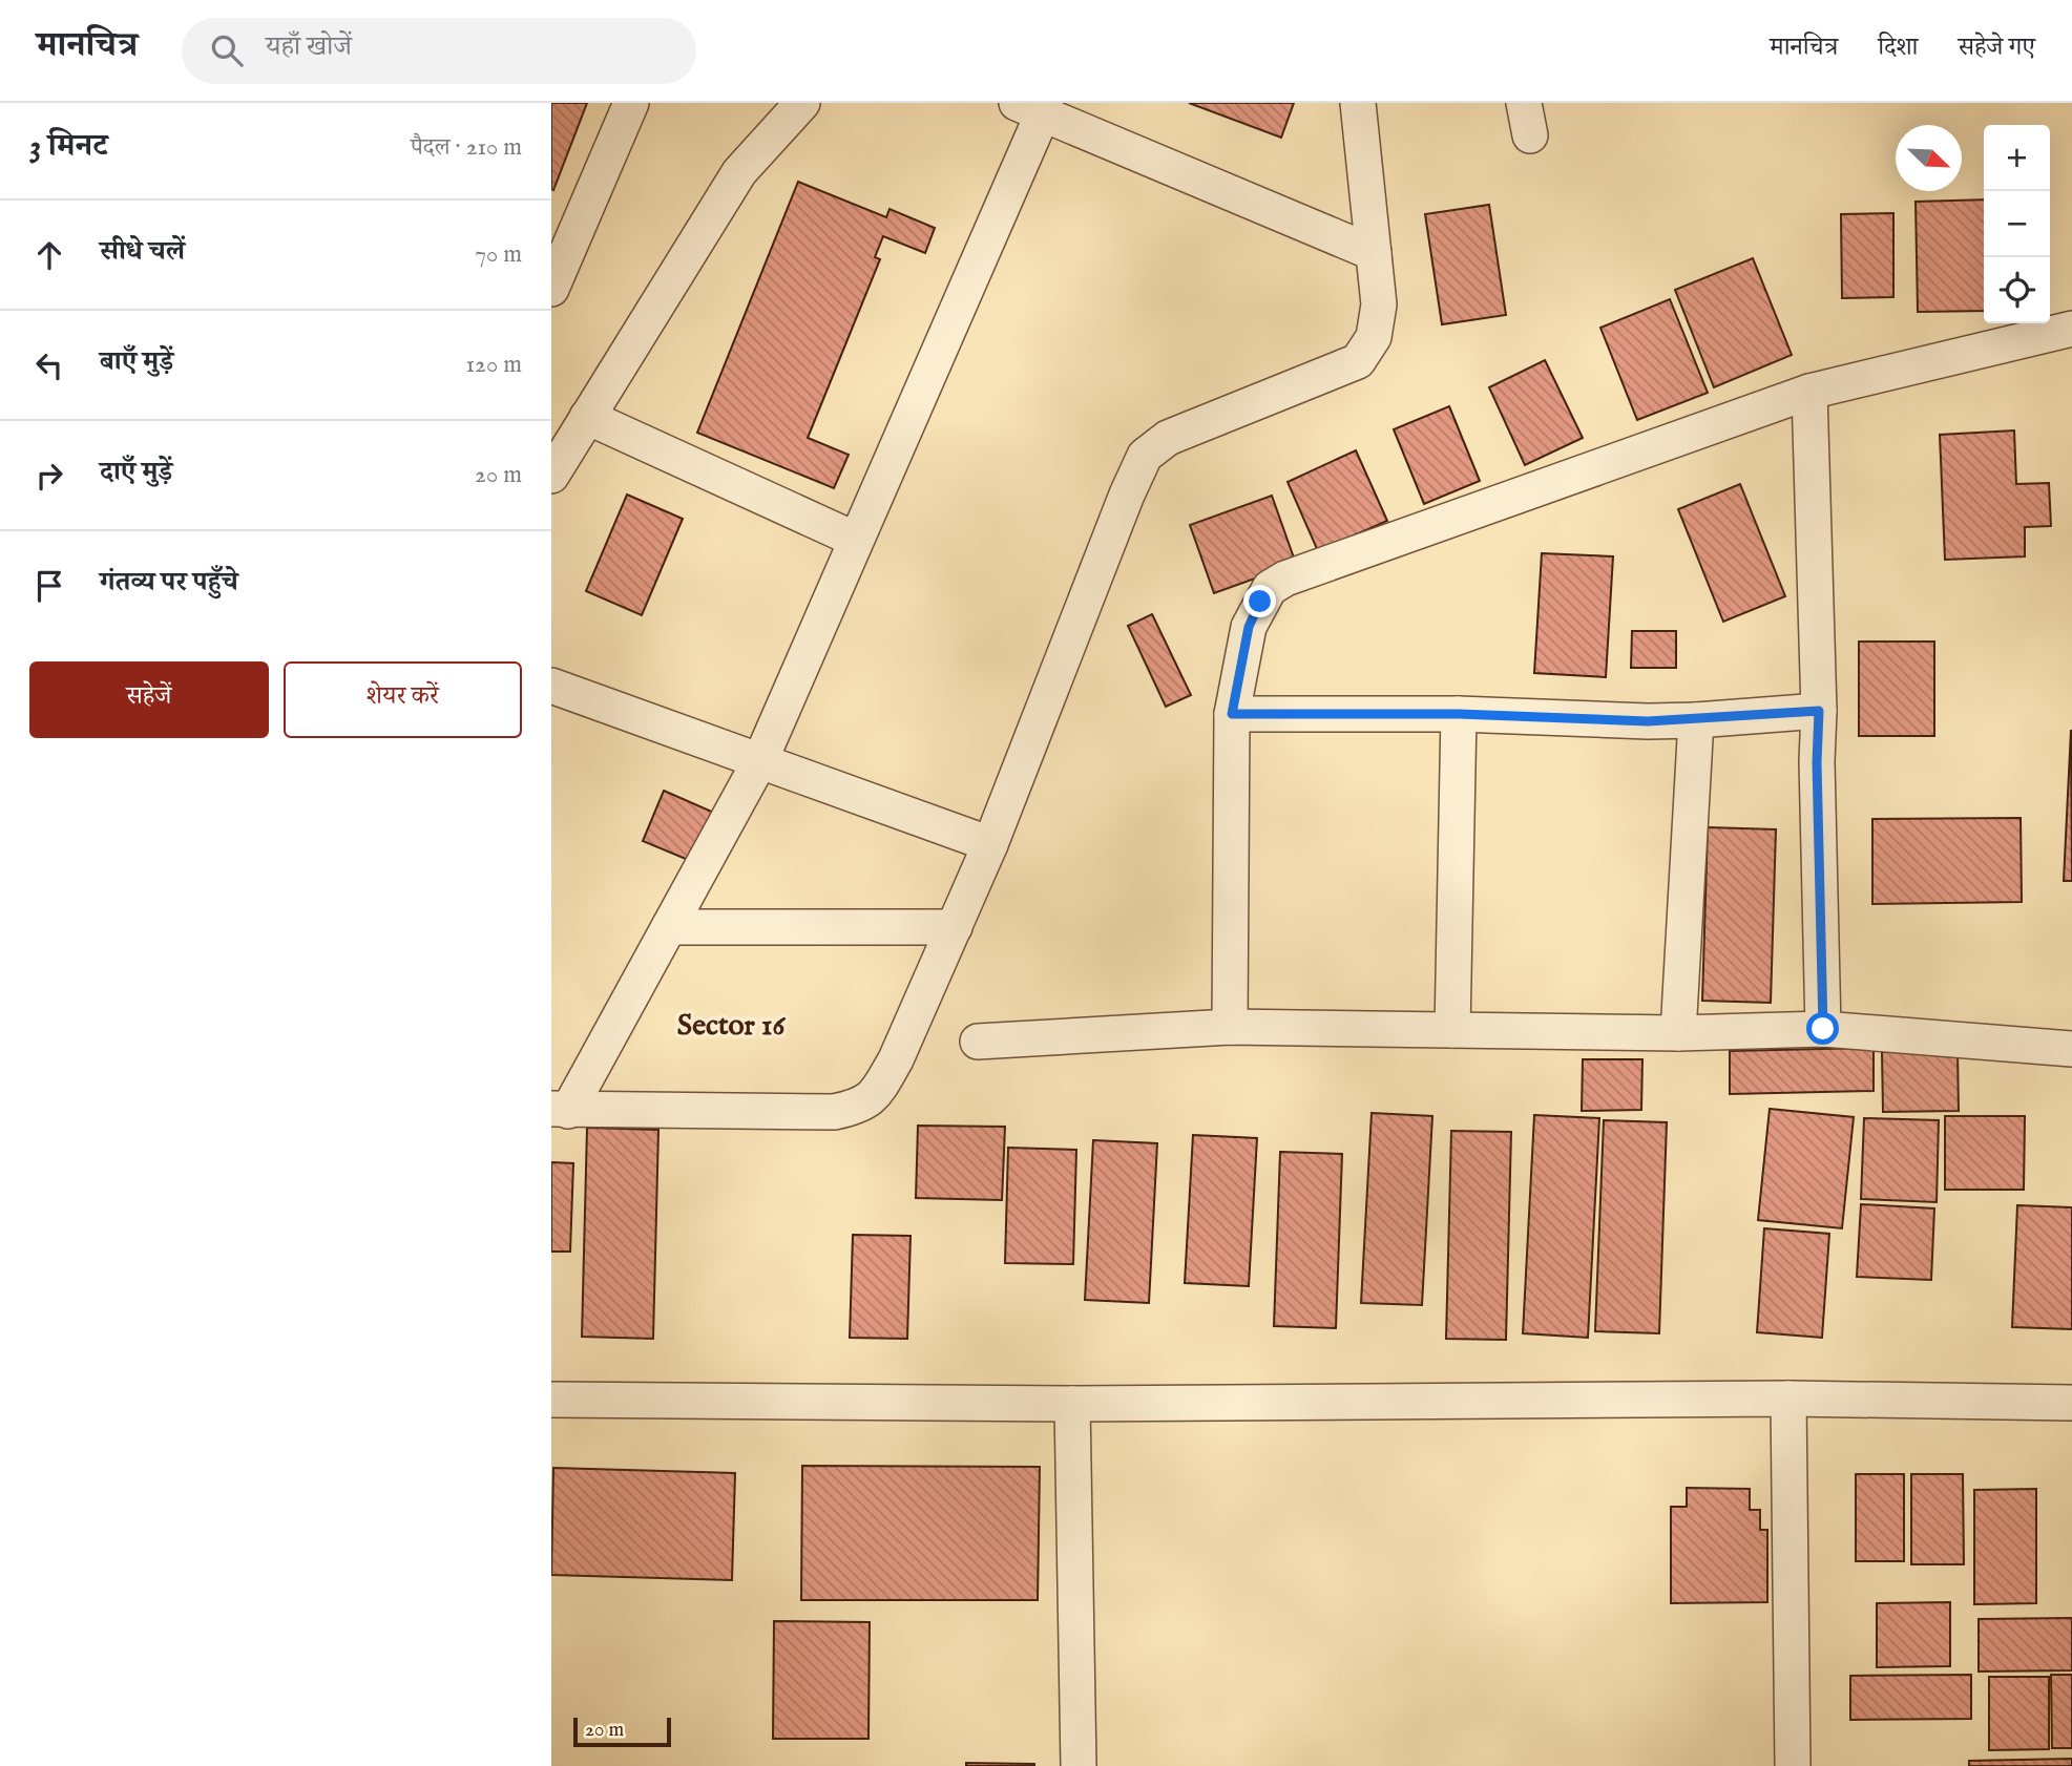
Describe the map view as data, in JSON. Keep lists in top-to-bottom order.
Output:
{
  "districts": ["Sector 16"],
  "scale_bar": "20 m",
  "north": "bottom right",
  "page": {
    "header": "मानचित्र",
    "search": "यहाँ खोजें",
    "nav": ["मानचित्र", "दिशा", "सहेजे गए"],
    "heading": ["3 मिनट", "पैदल · 210 m"],
    "map_buttons": ["+", "−"],
    "list": [
      ["सीधे चलें", "70 m"],
      ["बाएँ मुड़ें", "120 m"],
      ["दाएँ मुड़ें", "20 m"],
      "गंतव्य पर पहुँचे"
    ],
    "buttons": ["सहेजें", "शेयर करें"],
    "scale": "20 m"
  }
}
